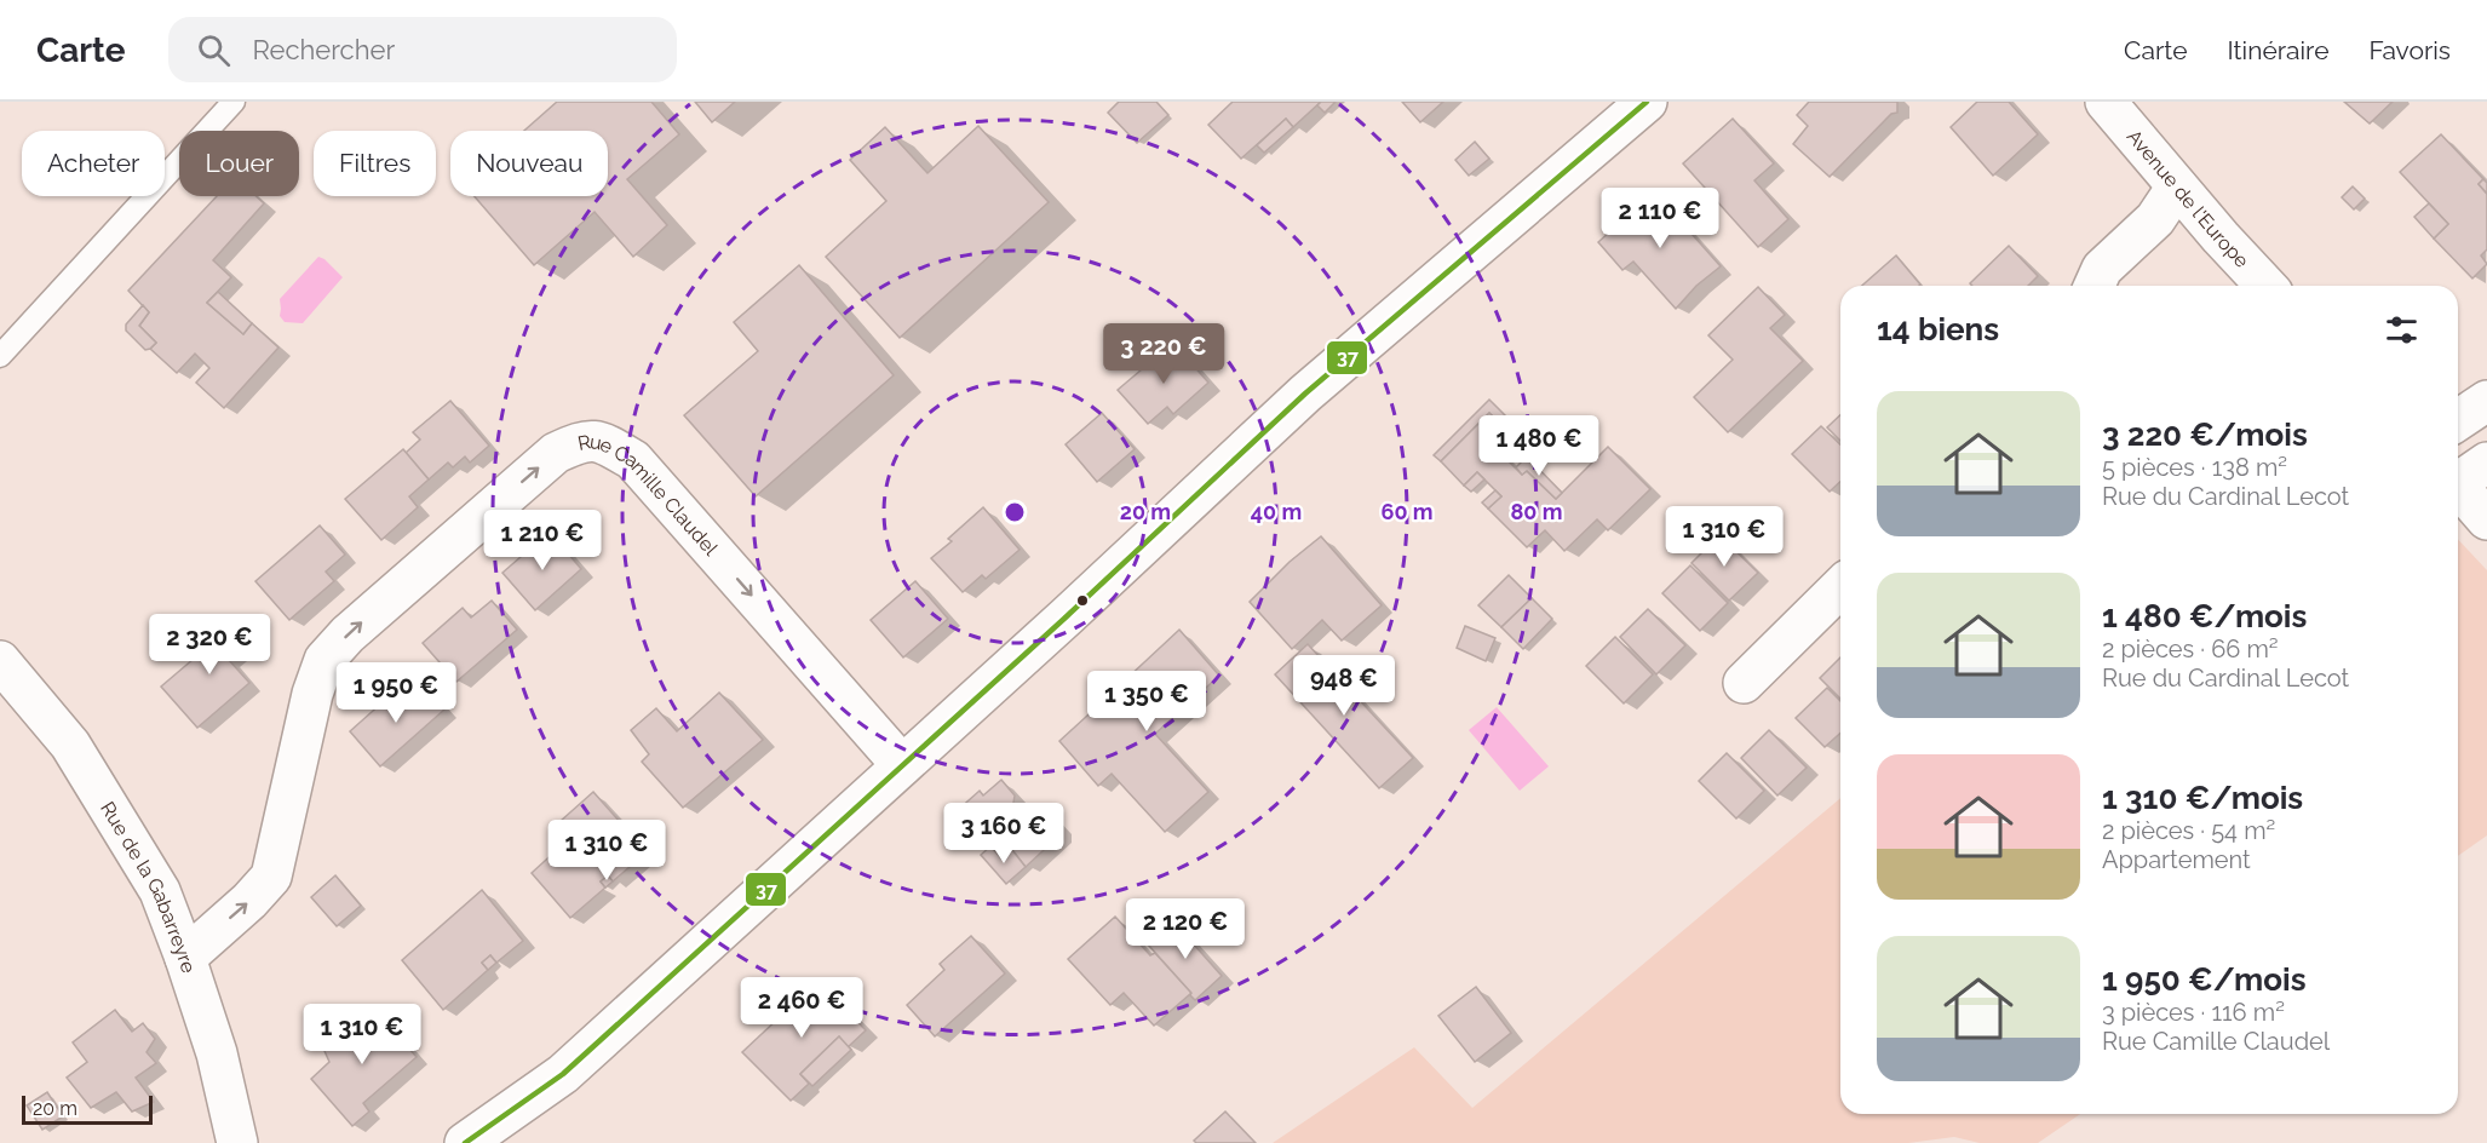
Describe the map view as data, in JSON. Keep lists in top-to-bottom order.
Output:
{
  "streets": {
    "street": ["Avenue de l'Europe", "Rue Camille Claudel", "Rue de la Gabarreyre"]
  },
  "crossings": [
    ["Rue Camille Claudel", "Rue de la Gabarreyre"]
  ],
  "lines": ["transit line 37"],
  "scale_bar": "20 m",
  "page": {
    "header": "Carte",
    "search": "Rechercher",
    "nav": ["Carte", "Itinéraire", "Favoris"],
    "chip": [
      "Acheter",
      "Louer",
      "Filtres",
      "Nouveau"
    ],
    "price": [
      "2 110 €",
      "3 220 €",
      "1 480 €",
      "1 310 €",
      "1 210 €",
      "2 320 €",
      "948 €",
      "1 950 €",
      "1 350 €",
      "3 160 €",
      "1 310 €",
      "2 120 €",
      "2 460 €",
      "1 310 €"
    ],
    "heading": "14 biens",
    "list": [
      {
        "name": "3 220 €/mois",
        "note": "5 pièces · 138 m² · Rue du Cardinal Lecot"
      },
      {
        "name": "1 480 €/mois",
        "note": "2 pièces · 66 m² · Rue du Cardinal Lecot"
      },
      {
        "name": "1 310 €/mois",
        "note": "2 pièces · 54 m² · Appartement"
      },
      {
        "name": "1 950 €/mois",
        "note": "3 pièces · 116 m² · Rue Camille Claudel"
      }
    ],
    "scale": "20 m"
  },
  "rings": [
    "20 m",
    "40 m",
    "60 m",
    "80 m"
  ]
}
